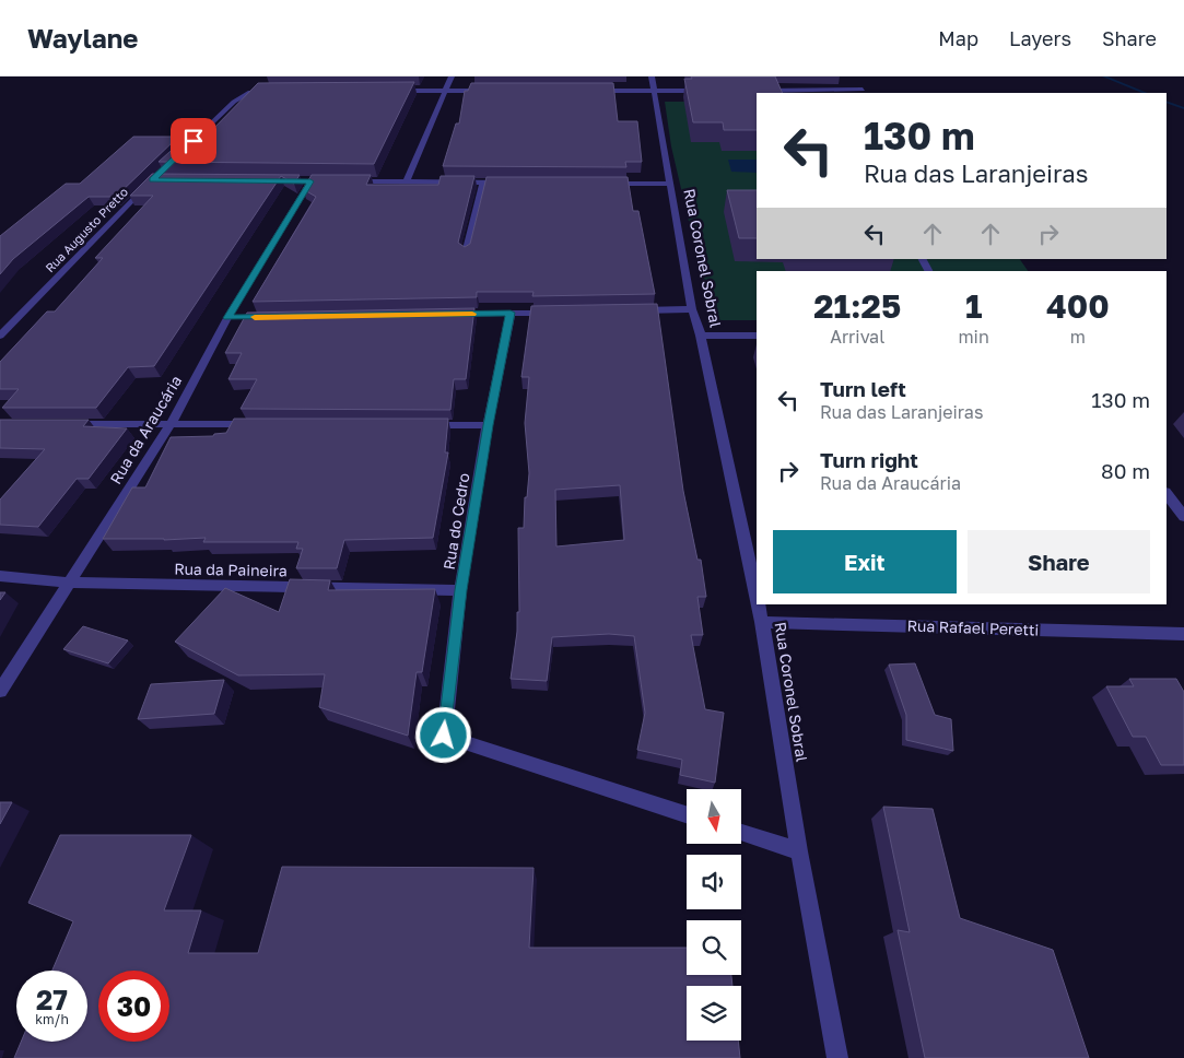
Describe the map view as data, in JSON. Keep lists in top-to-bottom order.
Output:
{
  "streets": {
    "street": [
      "Rua Augusto Pretto",
      "Rua Coronel Sobral",
      "Rua da Araucária",
      "Rua do Cedro",
      "Rua da Paineira",
      "Rua Rafael Peretti"
    ]
  },
  "crossings": [
    ["Rua Coronel Sobral", "Rua Rafael Peretti"],
    ["Rua da Araucária", "Rua da Paineira"],
    ["Rua do Cedro", "Rua da Paineira"]
  ],
  "north": "bottom",
  "page": {
    "header": "Waylane",
    "nav": ["Map", "Layers", "Share"],
    "turn": ["130 m", "Rua das Laranjeiras"],
    "eta": [
      "21:25",
      "Arrival",
      "1",
      "min",
      "400",
      "m"
    ],
    "list": [
      {
        "name": "Turn left",
        "note": "Rua das Laranjeiras",
        "value": "130 m"
      },
      {
        "name": "Turn right",
        "note": "Rua da Araucária",
        "value": "80 m"
      }
    ],
    "buttons": ["Exit", "Share"],
    "speed": "27 km/h",
    "limit": "30"
  }
}
